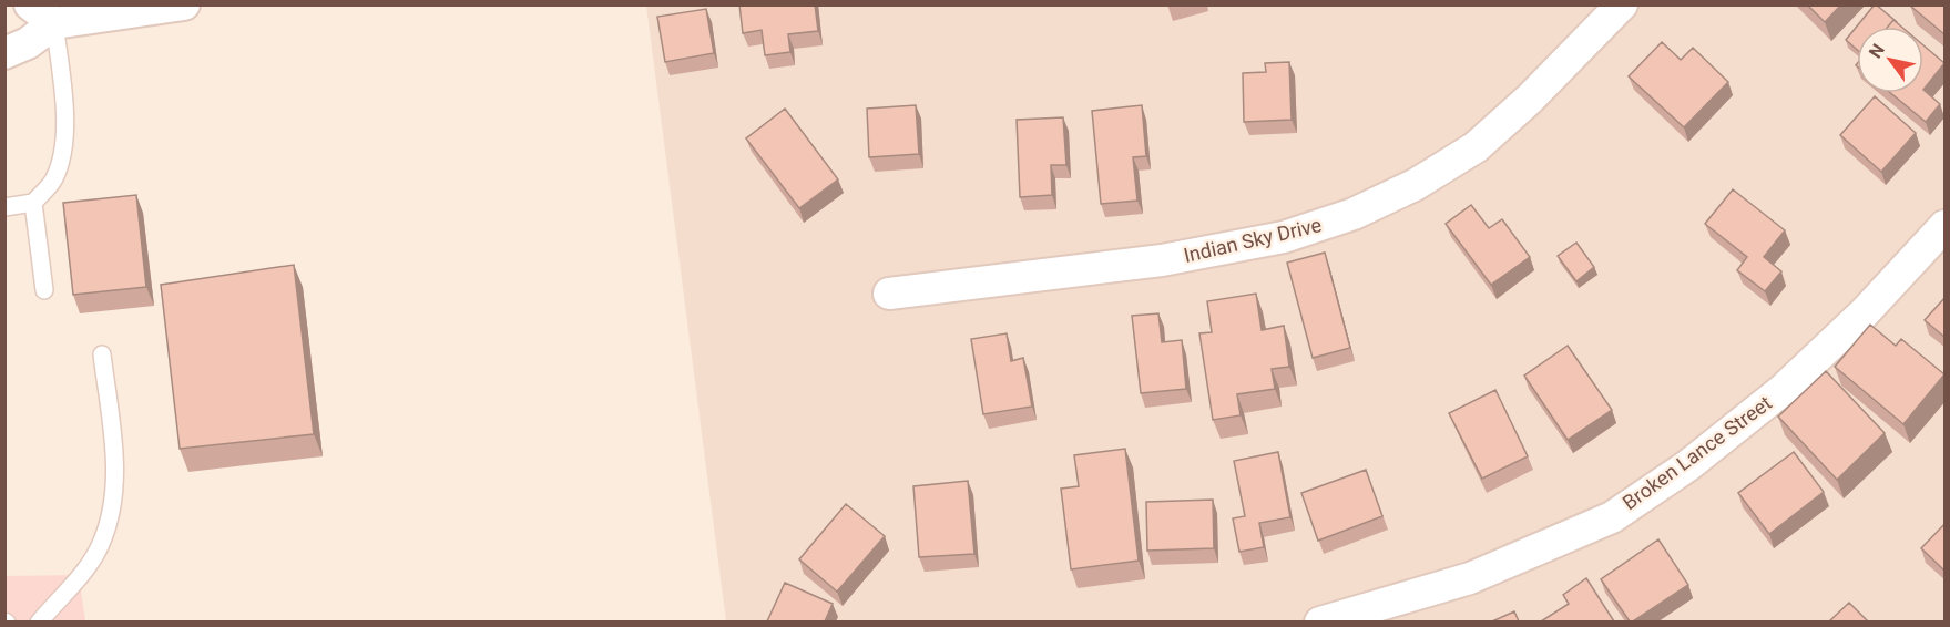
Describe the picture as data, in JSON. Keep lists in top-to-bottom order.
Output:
{
  "streets": {
    "street": ["Indian Sky Drive", "Broken Lance Street"]
  },
  "north": "top left"
}
